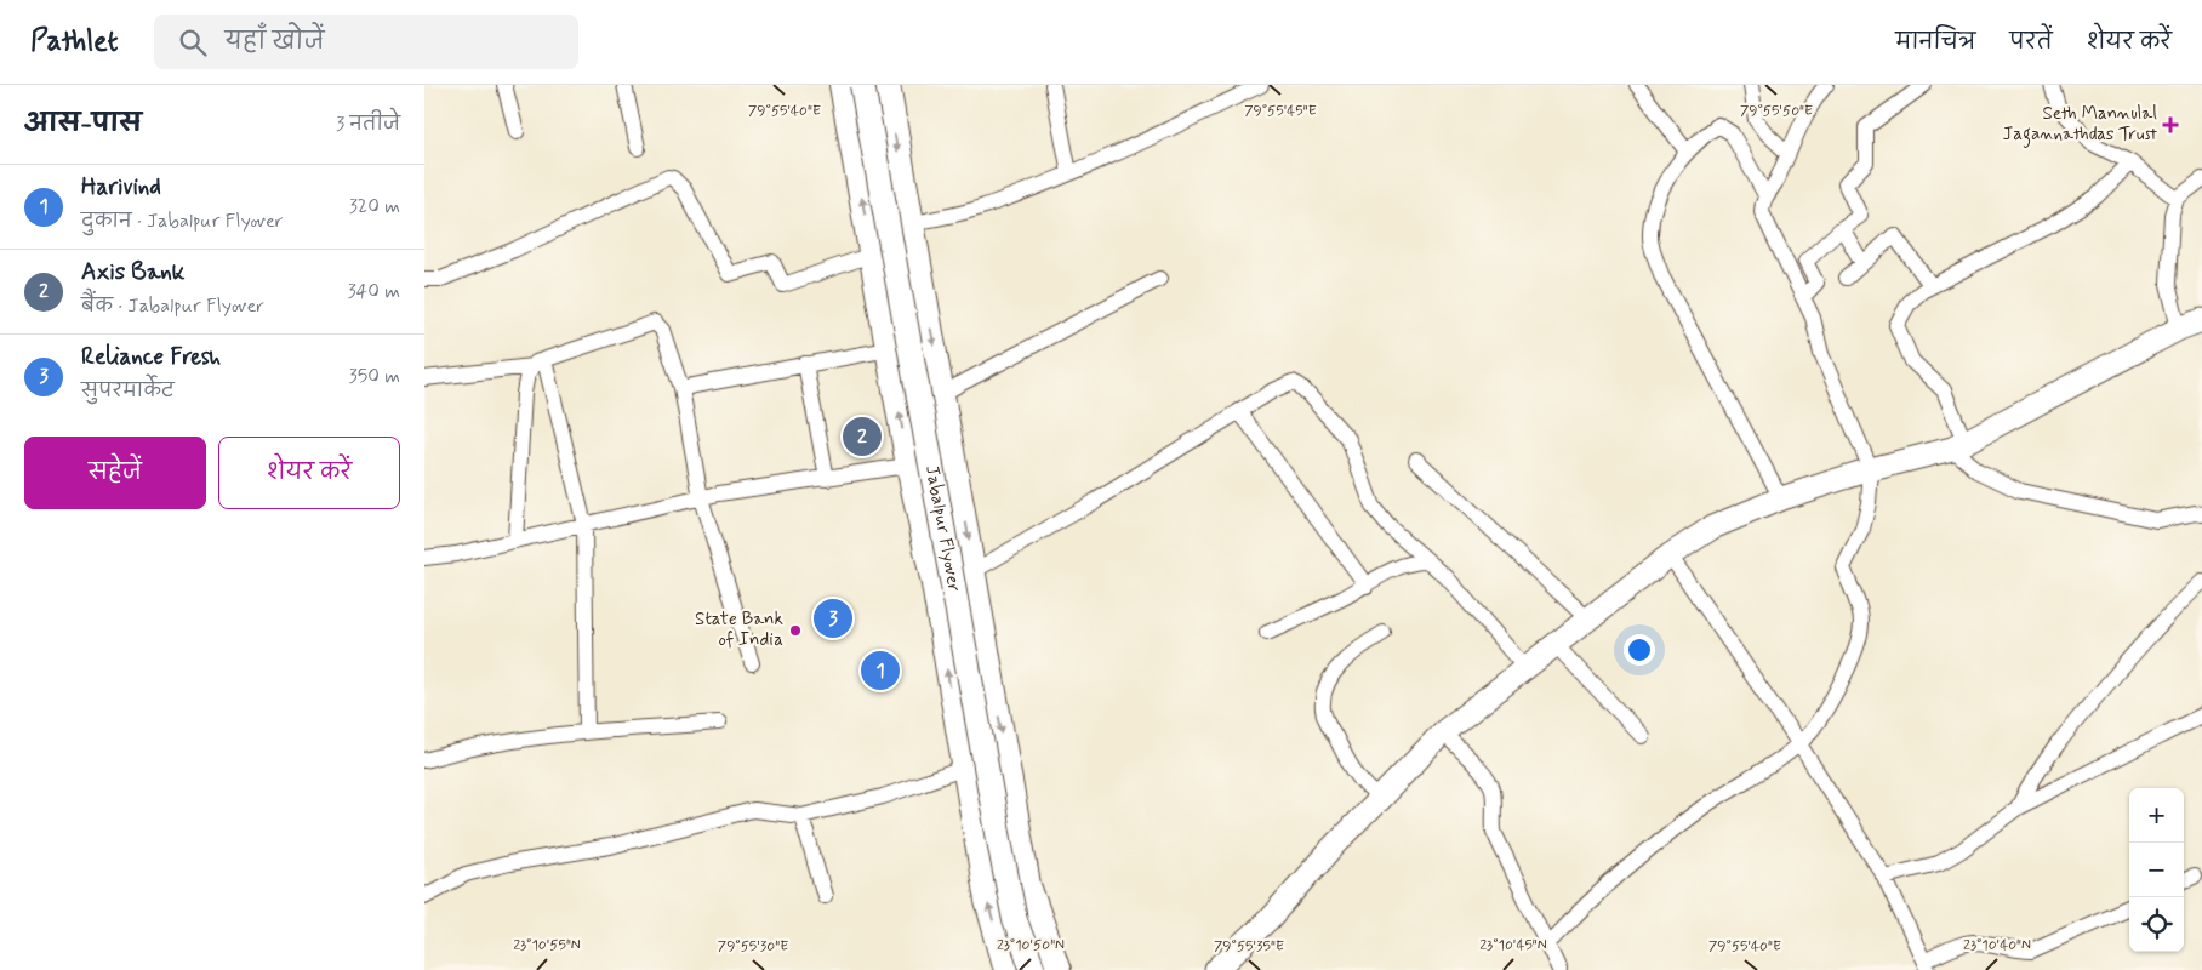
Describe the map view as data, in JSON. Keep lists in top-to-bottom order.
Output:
{
  "streets": {
    "main road": ["Jabalpur Flyover"]
  },
  "places": {
    "health": ["Seth Mannulal Jagannathdas Trust"],
    "other": ["State Bank of India"]
  },
  "page": {
    "header": "Pathlet",
    "search": "यहाँ खोजें",
    "nav": ["मानचित्र", "परतें", "शेयर करें"],
    "heading": ["आस-पास", "3 नतीजे"],
    "list": [
      {
        "mark": "1",
        "name": "Harivind",
        "note": "दुकान · Jabalpur Flyover",
        "value": "320 m"
      },
      {
        "mark": "2",
        "name": "Axis Bank",
        "note": "बैंक · Jabalpur Flyover",
        "value": "340 m"
      },
      {
        "mark": "3",
        "name": "Reliance Fresh",
        "note": "सुपरमार्केट",
        "value": "350 m"
      }
    ],
    "pins": ["2", "3", "1"],
    "buttons": ["सहेजें", "शेयर करें"],
    "map_buttons": ["+", "−"]
  },
  "coordinates": [
    "79°55'40\"E",
    "79°55'45\"E",
    "79°55'50\"E",
    "23°10'55\"N",
    "23°10'50\"N",
    "23°10'45\"N",
    "23°10'40\"N",
    "79°55'30\"E",
    "79°55'35\"E"
  ]
}
